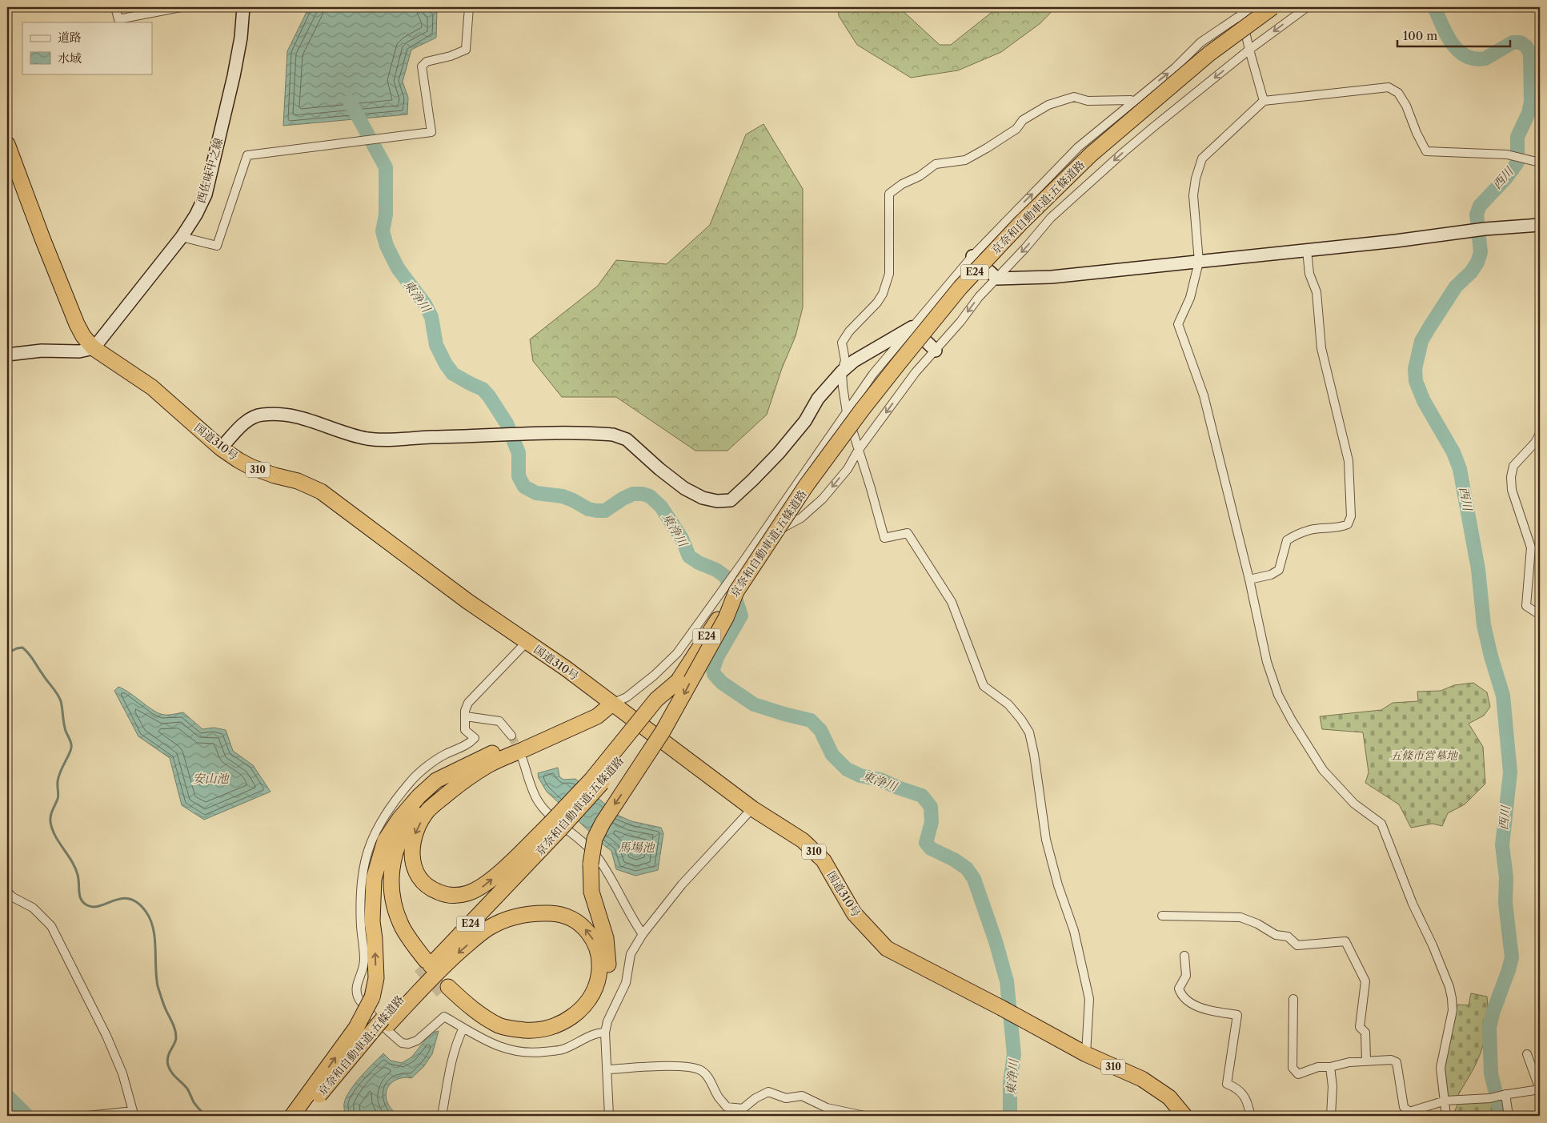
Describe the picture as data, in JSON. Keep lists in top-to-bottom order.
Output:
{
  "streets": {
    "highway": [
      "京奈和自動車道;五條道路",
      "E24",
      "国道310号",
      "310"
    ],
    "street": ["西佐味中之線"]
  },
  "crossings": [
    ["西佐味中之線", "国道310号"]
  ],
  "water": [
    "西川",
    "東浄川",
    "安山池",
    "馬場池"
  ],
  "parks": ["五條市営墓地"],
  "legend": ["道路", "水域"],
  "scale_bar": "100 m"
}
